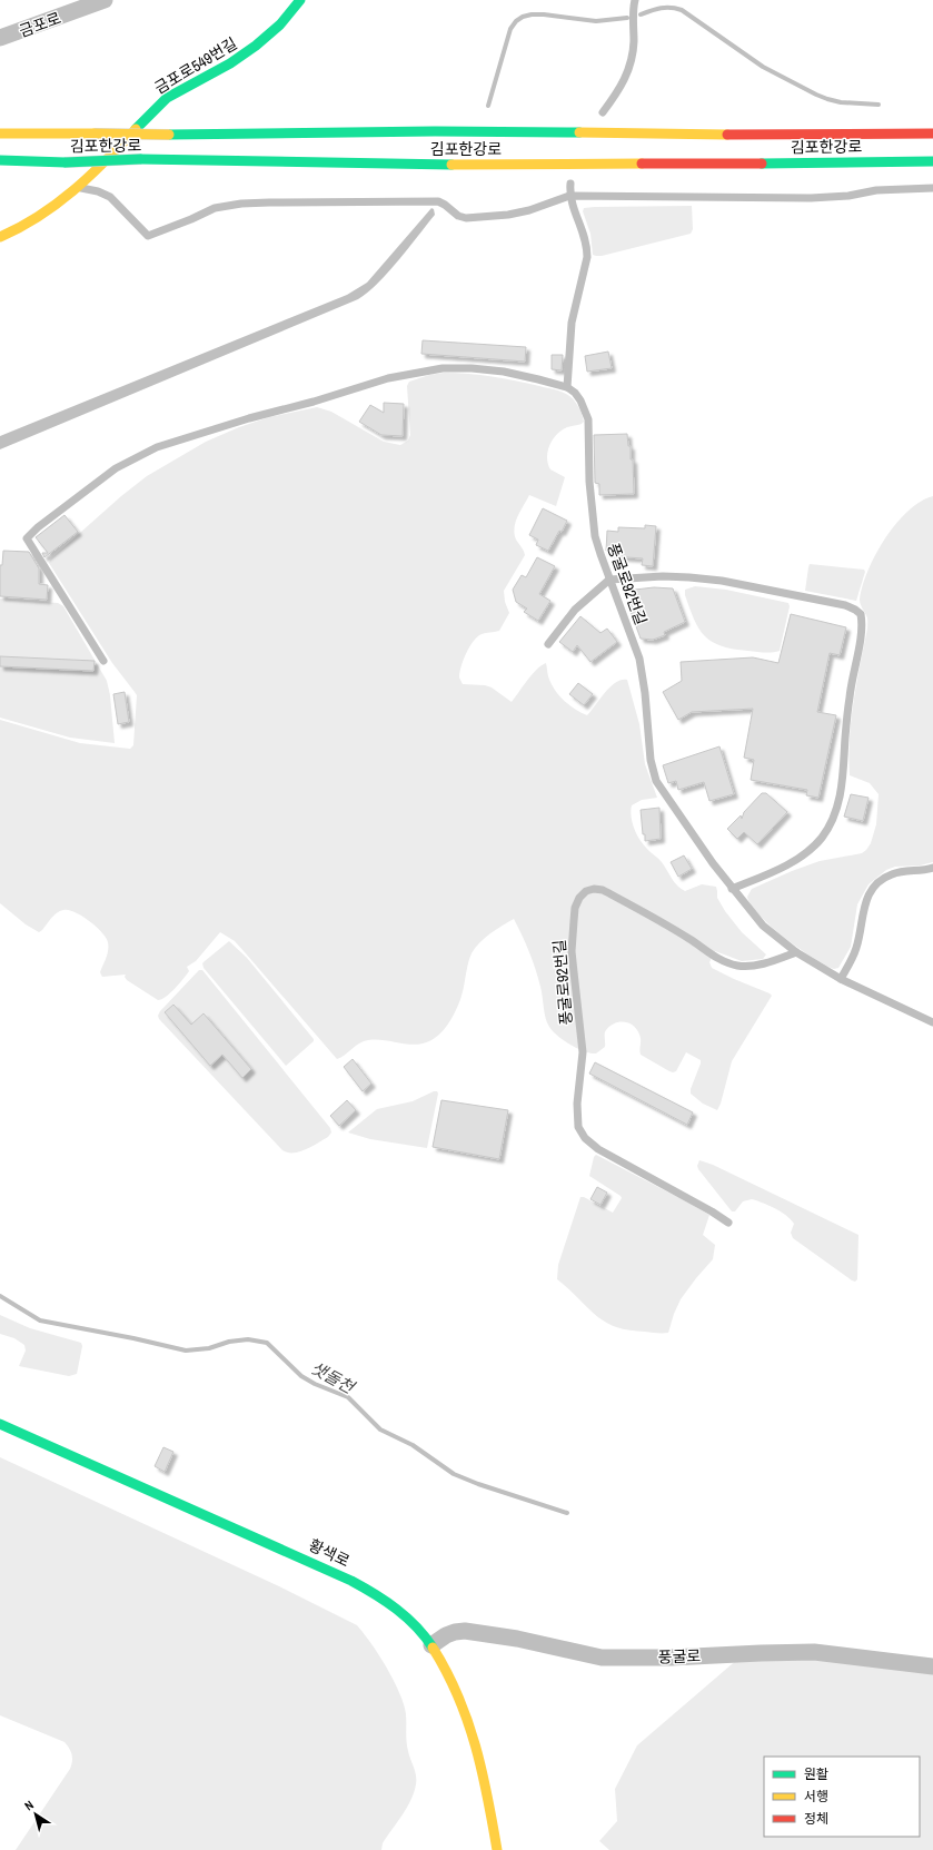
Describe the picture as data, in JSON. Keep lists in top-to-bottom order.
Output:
{
  "streets": {
    "main road": ["금포로549번길", "김포한강로", "황색로"],
    "street": ["금포로", "풍굴로"],
    "lane": ["풍굴로92번길"]
  },
  "crossings": [
    ["황색로", "풍굴로"]
  ],
  "water": ["샛돌천"],
  "legend": ["원활", "서행", "정체"],
  "north": "top left"
}
